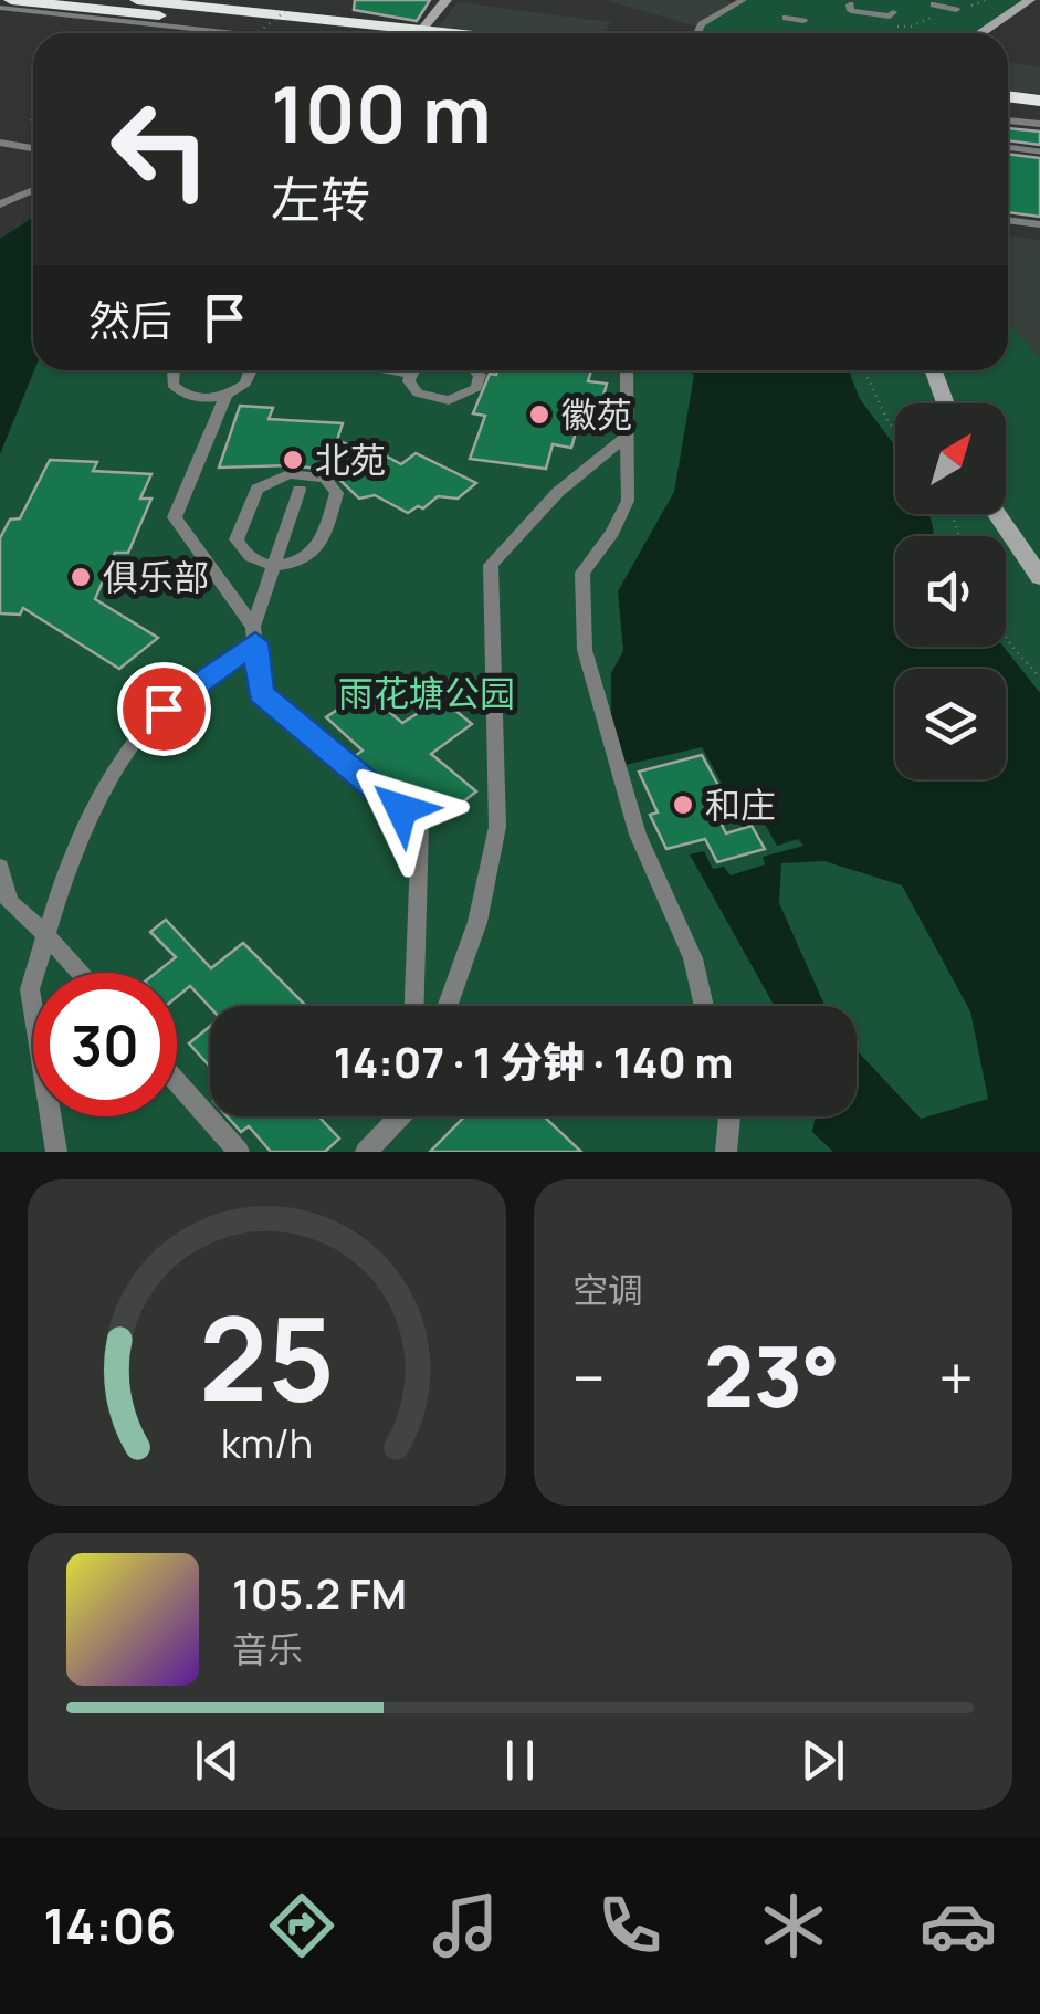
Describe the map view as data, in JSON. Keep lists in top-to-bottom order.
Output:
{
  "parks": ["雨花塘公园"],
  "places": [
    "徽苑",
    "北苑",
    "俱乐部",
    "和庄"
  ],
  "north": "top right",
  "page": {
    "turn": ["100 m", "左转"],
    "then": "然后",
    "limit": "30",
    "trip": "14:07 · 1 分钟 · 140 m",
    "tile": "空调",
    "heat": ["−", "23°", "+"],
    "song": ["105.2 FM", "音乐"],
    "tabs": "14:06",
    "gauge": ["25", "km/h"]
  }
}
